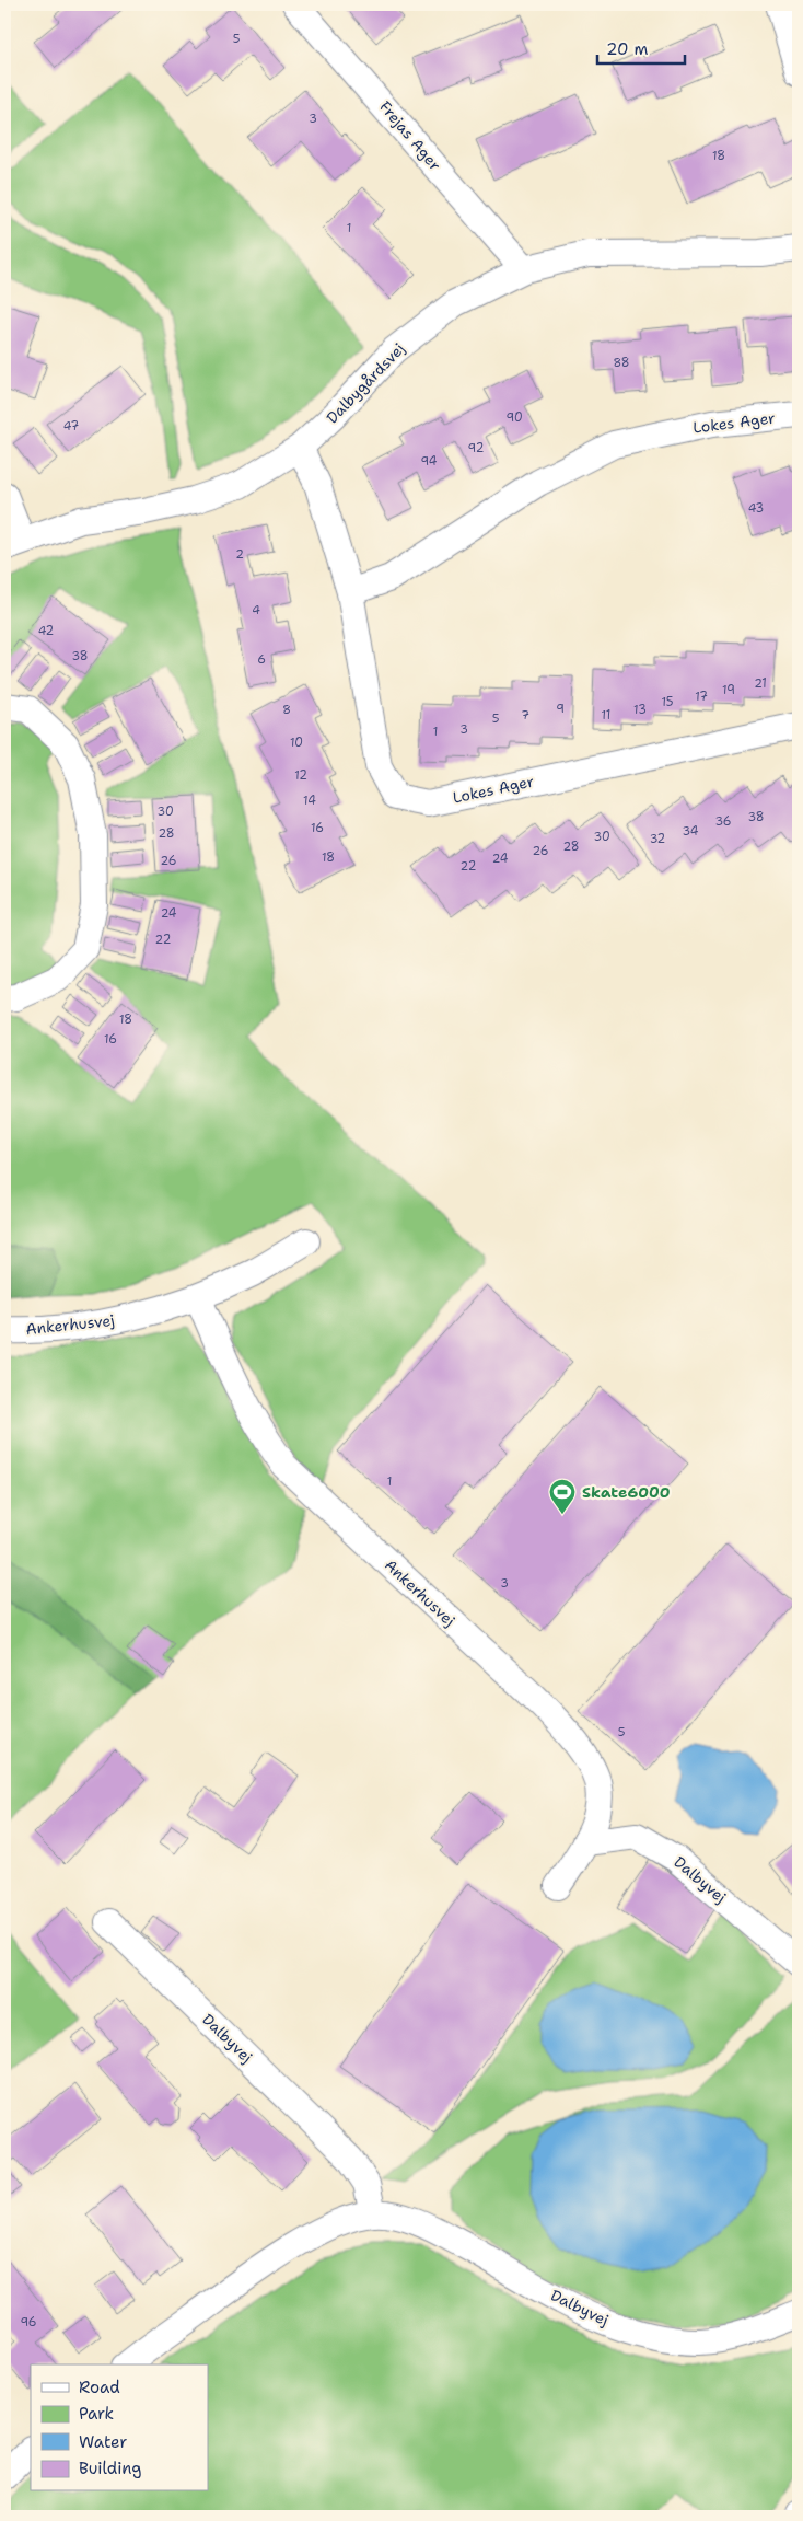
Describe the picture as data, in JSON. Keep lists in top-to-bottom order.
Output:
{
  "streets": {
    "street": [
      "Frejas Ager",
      "Dalbygårdsvej",
      "Lokes Ager",
      "Ankerhusvej",
      "Dalbyvej"
    ]
  },
  "crossings": [
    ["Frejas Ager", "Dalbygårdsvej"],
    ["Dalbygårdsvej", "Lokes Ager"],
    ["Ankerhusvej", "Dalbyvej"]
  ],
  "places": {
    "sports": ["Skate6000"]
  },
  "house_numbers": [
    "5",
    "3",
    "18",
    "1",
    "88",
    "90",
    "47",
    "92",
    "94",
    "43",
    "2",
    "4",
    "42",
    "38",
    "6",
    "21",
    "19",
    "17",
    "15",
    "9",
    "8",
    "13",
    "7",
    "11",
    "5",
    "3",
    "1",
    "10",
    "12",
    "14",
    "30",
    "38",
    "36",
    "16",
    "34",
    "28",
    "30",
    "32",
    "28",
    "26",
    "18",
    "24",
    "26",
    "22",
    "24",
    "22",
    "18",
    "16",
    "1",
    "3",
    "5",
    "96"
  ],
  "legend": [
    "Road",
    "Park",
    "Water",
    "Building"
  ],
  "scale_bar": "20 m"
}
